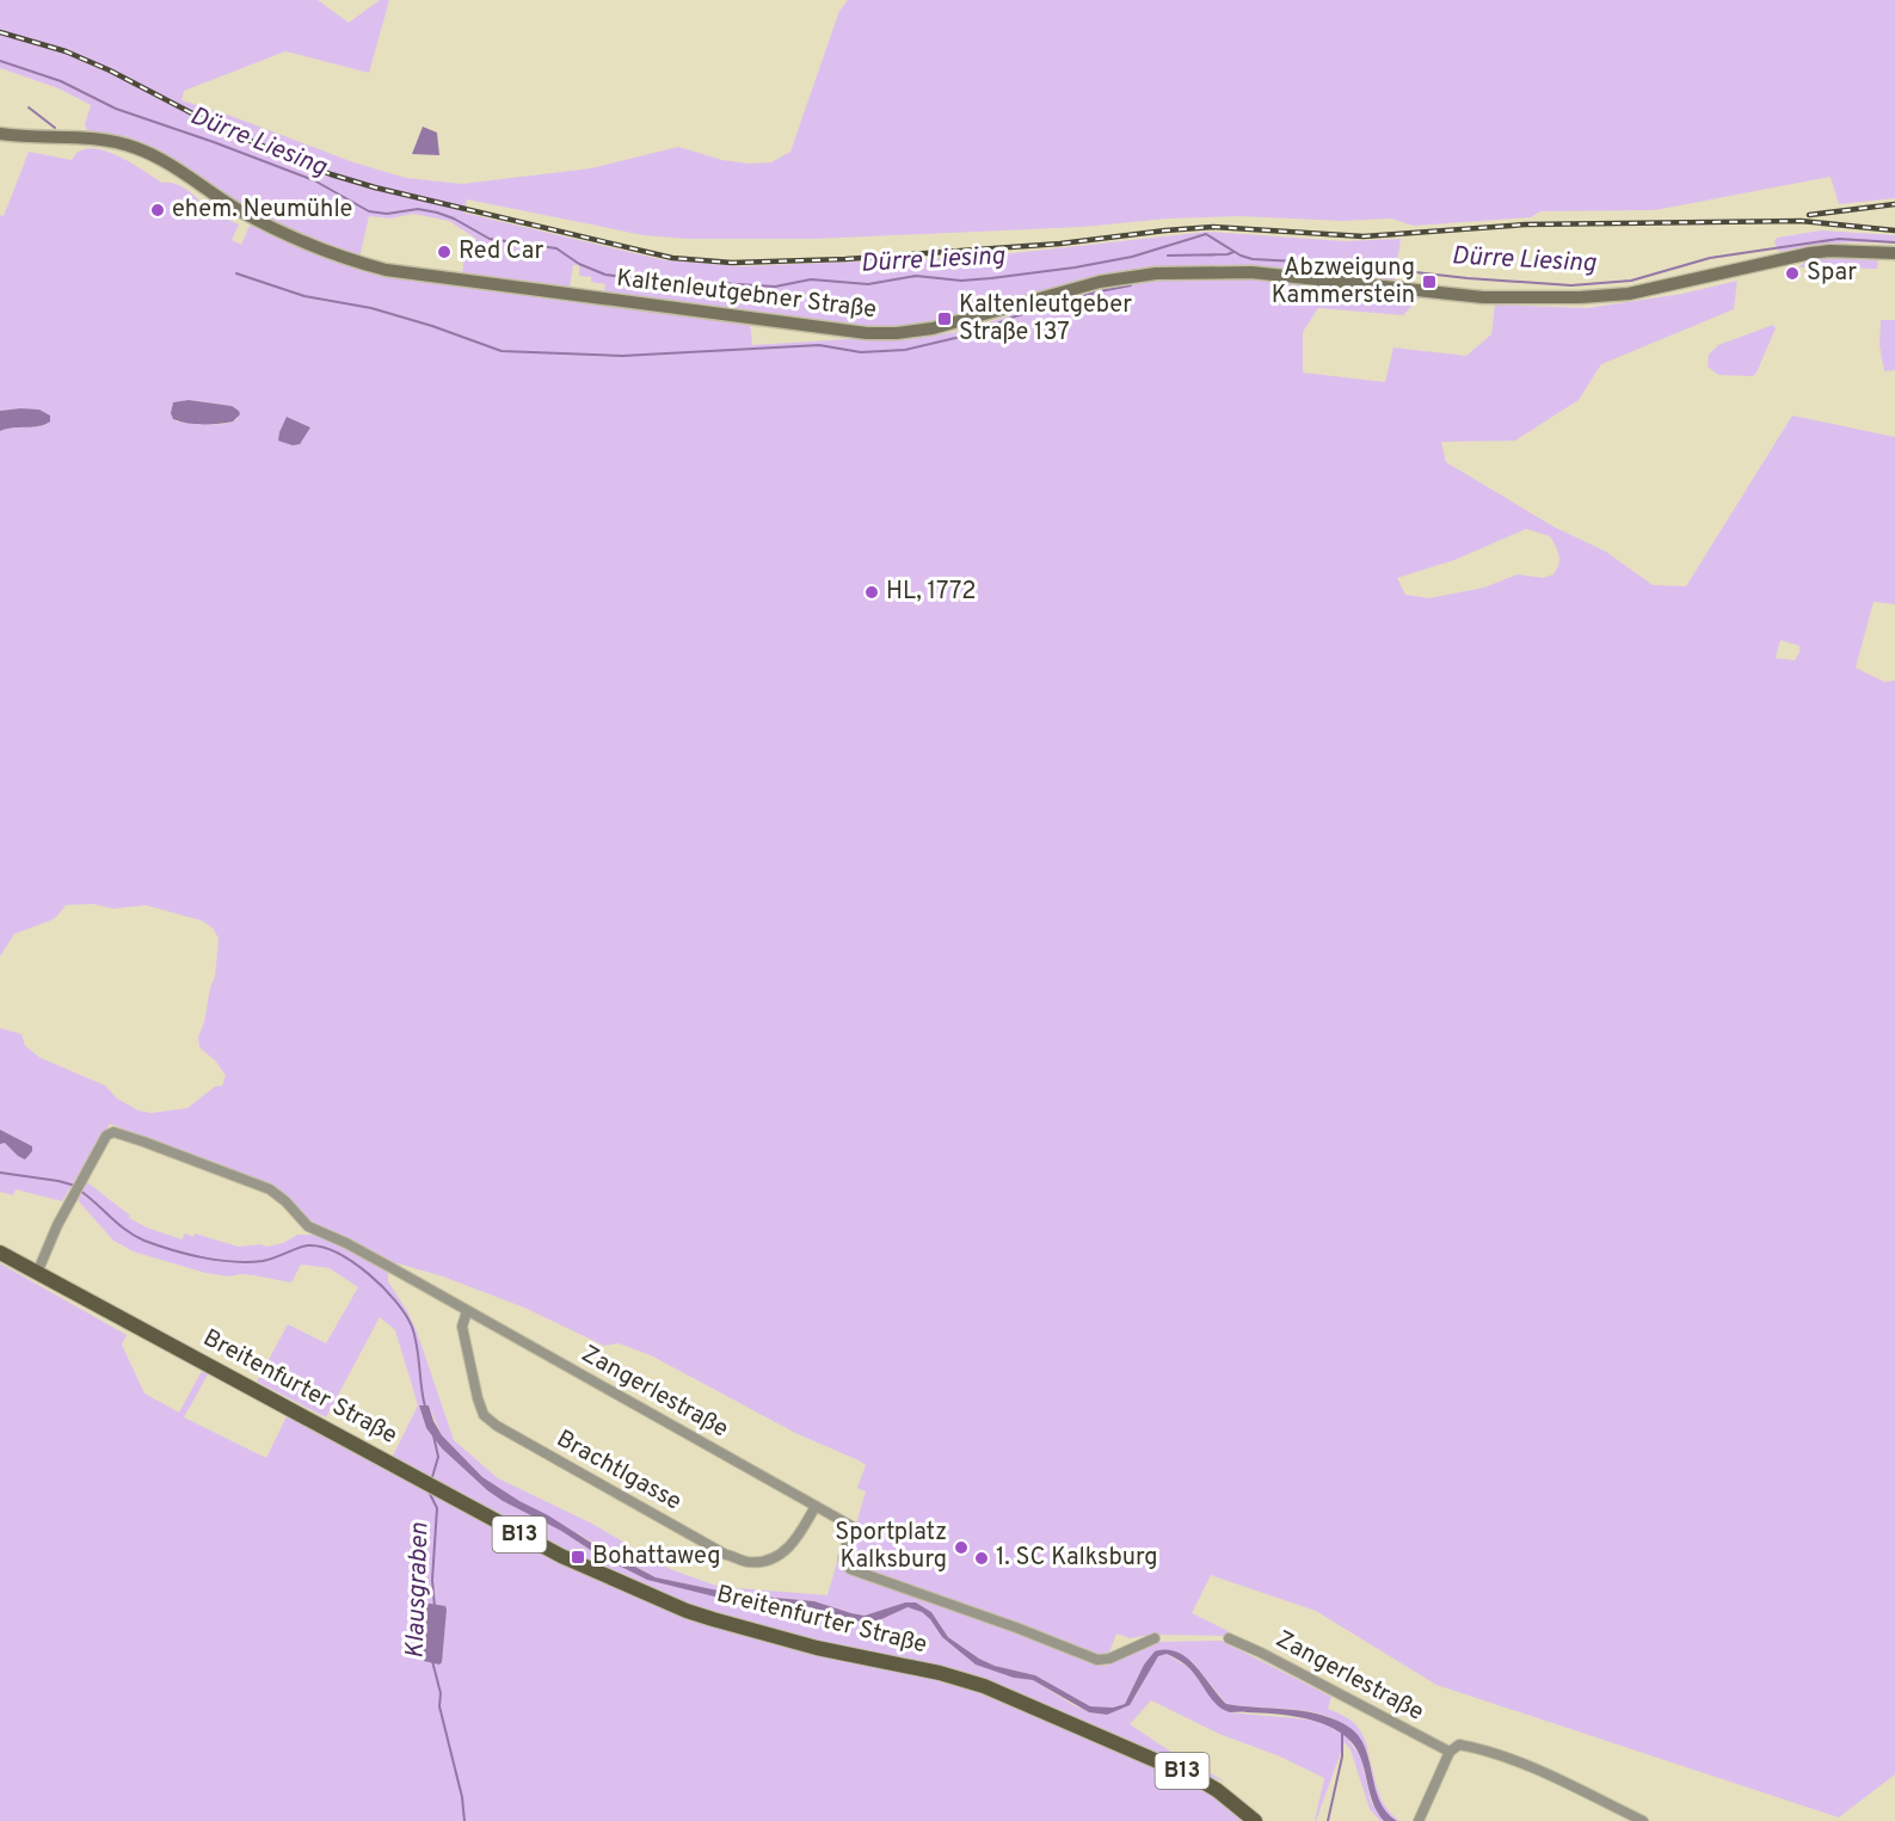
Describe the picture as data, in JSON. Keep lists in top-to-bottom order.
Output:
{
  "streets": {
    "main road": ["Kaltenleutgebner Straße", "Breitenfurter Straße", "B13"],
    "street": ["Zangerlestraße", "Brachtlgasse"]
  },
  "crossings": [
    ["Breitenfurter Straße", "Zangerlestraße"],
    ["Zangerlestraße", "Brachtlgasse"]
  ],
  "water": ["Dürre Liesing", "Klausgraben"],
  "places": {
    "other": [
      "ehem. Neumühle",
      "Red Car",
      "Spar",
      "HL, 1772",
      "Sportplatz Kalksburg",
      "1. SC Kalksburg"
    ],
    "transit": ["Abzweigung Kammerstein", "Kaltenleutgeber Straße 137", "Bohattaweg"]
  }
}
